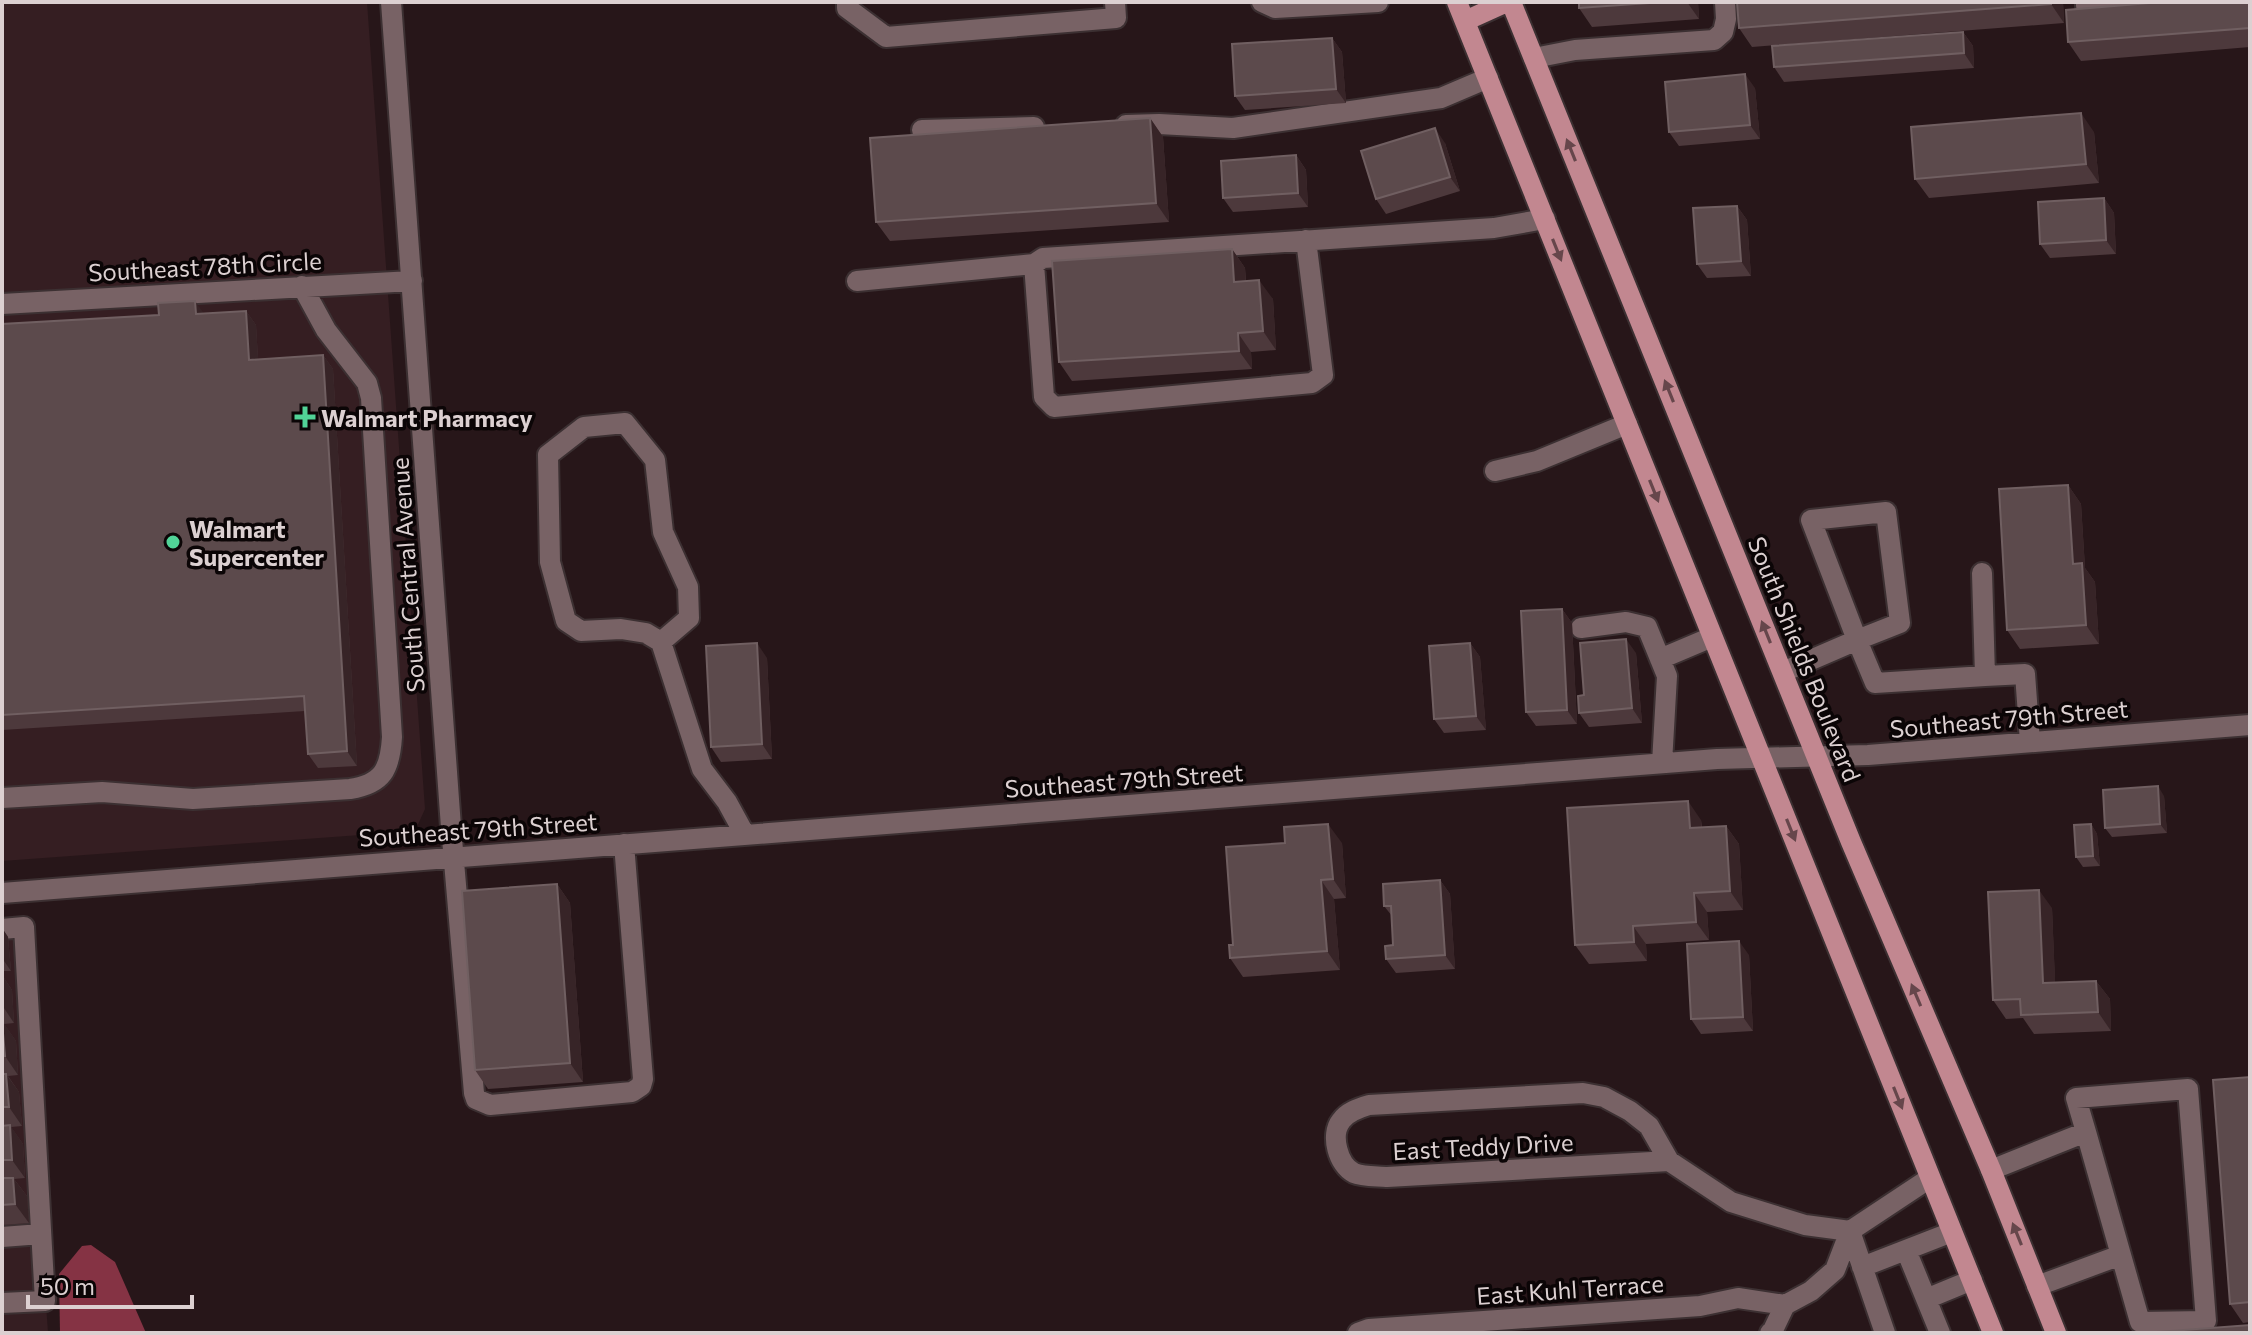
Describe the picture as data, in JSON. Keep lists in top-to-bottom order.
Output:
{
  "streets": {
    "main road": ["South Shields Boulevard"],
    "street": [
      "Southeast 78th Circle",
      "South Central Avenue",
      "Southeast 79th Street",
      "East Teddy Drive",
      "East Kuhl Terrace"
    ]
  },
  "crossings": [
    ["Southeast 78th Circle", "South Central Avenue"],
    ["South Central Avenue", "Southeast 79th Street"],
    ["South Shields Boulevard", "Southeast 79th Street"]
  ],
  "places": {
    "health": ["Walmart Pharmacy"],
    "other": ["Walmart Supercenter"]
  },
  "scale_bar": "50 m"
}
